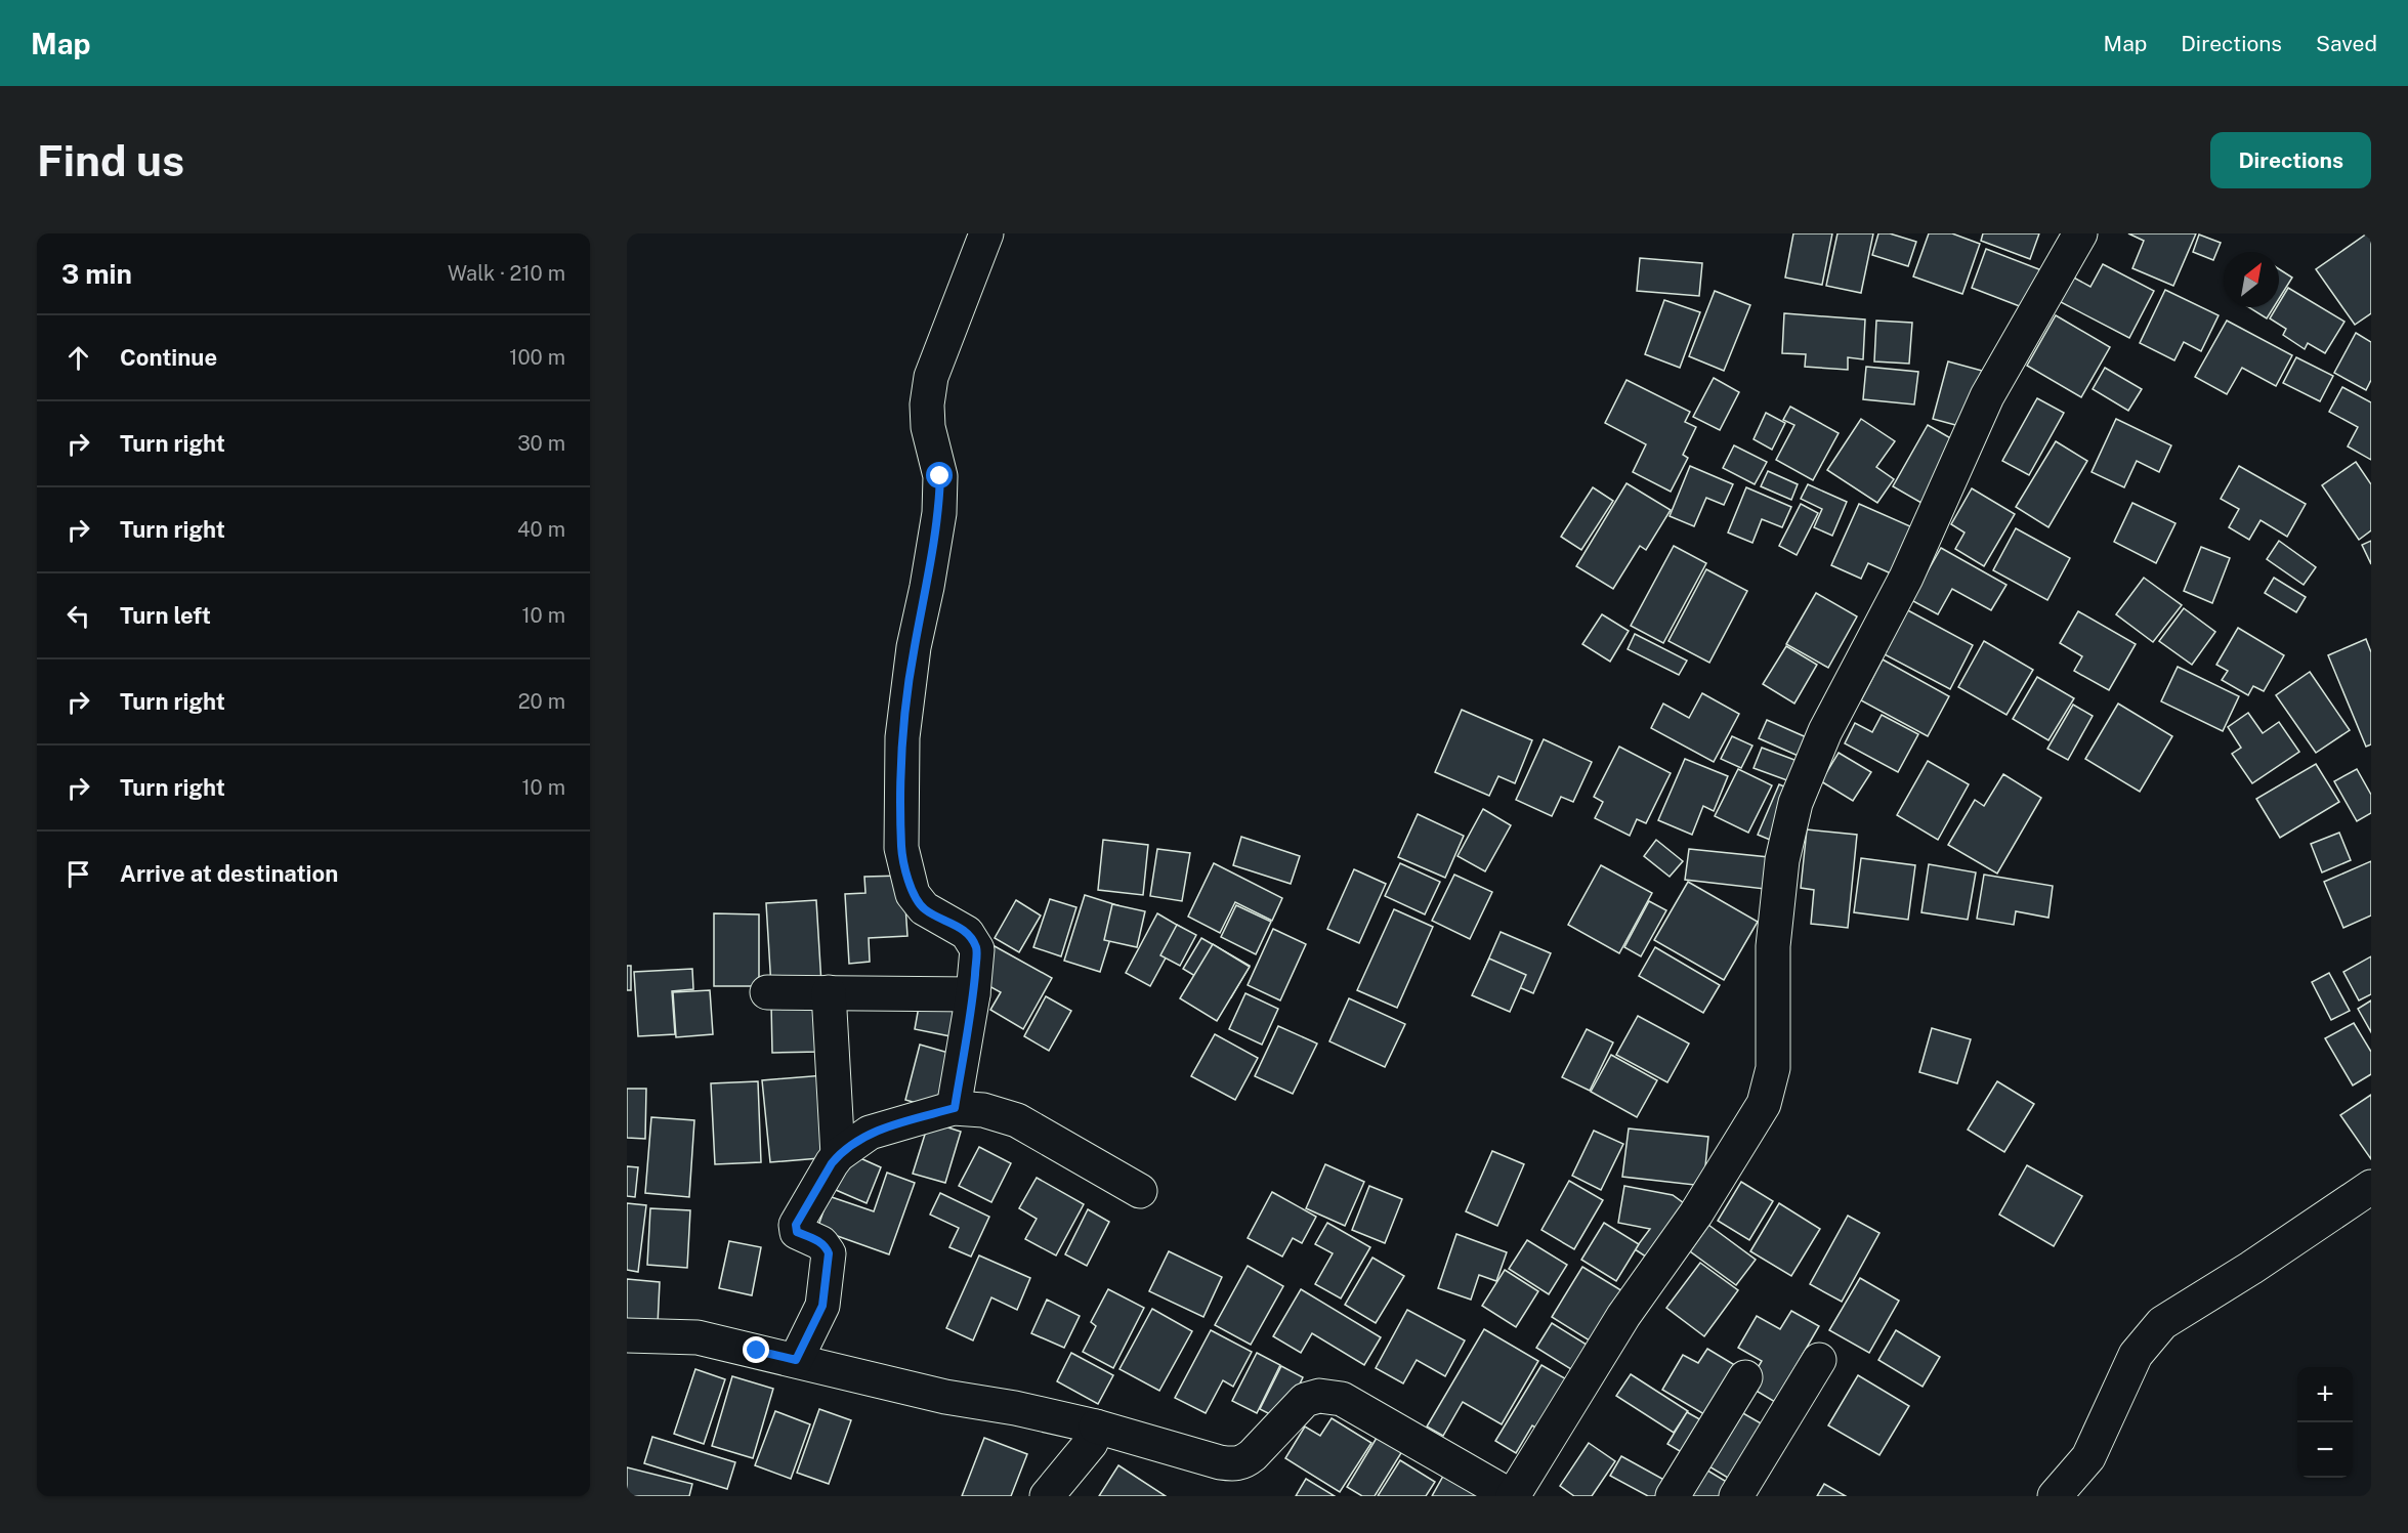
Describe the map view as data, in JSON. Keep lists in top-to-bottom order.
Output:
{
  "north": "top right",
  "page": {
    "header": "Map",
    "nav": ["Map", "Directions", "Saved"],
    "buttons": "Directions",
    "title": "Find us",
    "heading": ["3 min", "Walk · 210 m"],
    "list": [
      ["Continue", "100 m"],
      ["Turn right", "30 m"],
      ["Turn right", "40 m"],
      ["Turn left", "10 m"],
      ["Turn right", "20 m"],
      ["Turn right", "10 m"],
      "Arrive at destination"
    ],
    "map_buttons": ["+", "−"]
  }
}
